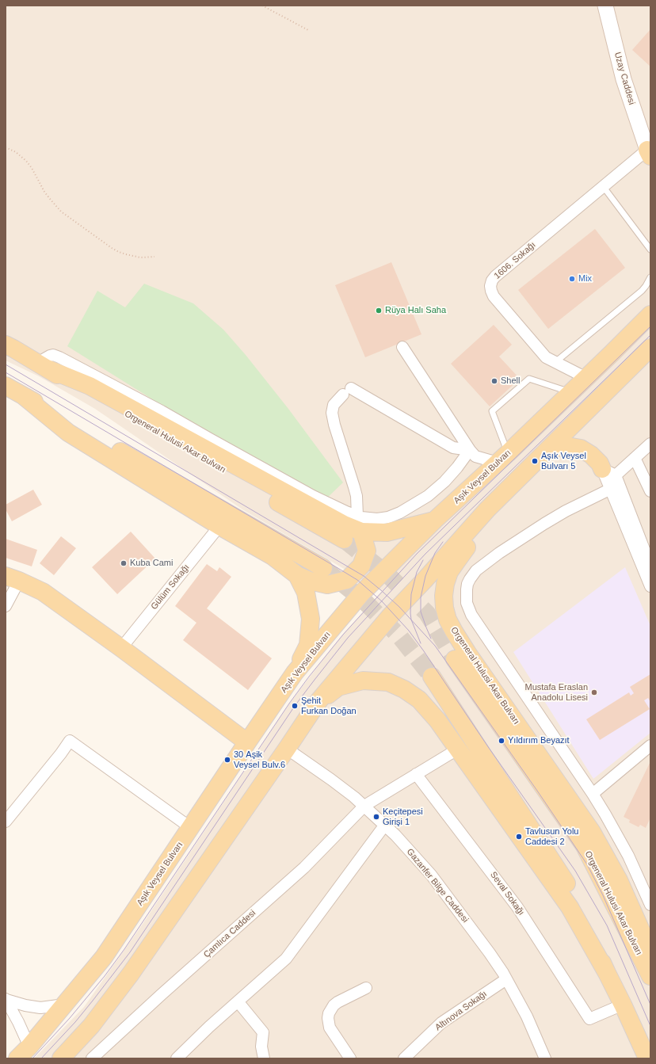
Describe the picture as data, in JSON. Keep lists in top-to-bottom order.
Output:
{
  "streets": {
    "main road": ["Uzay Caddesi", "Orgeneral Hulusi Akar Bulvarı", "Aşık Veysel Bulvarı"],
    "street": [
      "1606. Sokağı",
      "Gülüm Sokağı",
      "Gazanfer Bilge Caddesi",
      "Seval Sokağı",
      "Çamlıca Caddesi",
      "Altınova Sokağı"
    ]
  },
  "crossings": [
    ["Uzay Caddesi", "1606. Sokağı"],
    ["1606. Sokağı", "Aşık Veysel Bulvarı"],
    ["Gazanfer Bilge Caddesi", "Çamlıca Caddesi"],
    ["Gazanfer Bilge Caddesi", "Altınova Sokağı"],
    ["Seval Sokağı", "Çamlıca Caddesi"]
  ],
  "places": [
    "Mix",
    "Rüya Halı Saha",
    "Shell",
    "Aşık Veysel Bulvarı 5",
    "Kuba Cami",
    "Mustafa Eraslan Anadolu Lisesi",
    "Şehit Furkan Doğan",
    "Yıldırım Beyazıt",
    "30 Aşik Veysel Bulv.6",
    "Keçitepesi Girişi 1",
    "Tavlusun Yolu Caddesi 2"
  ]
}
